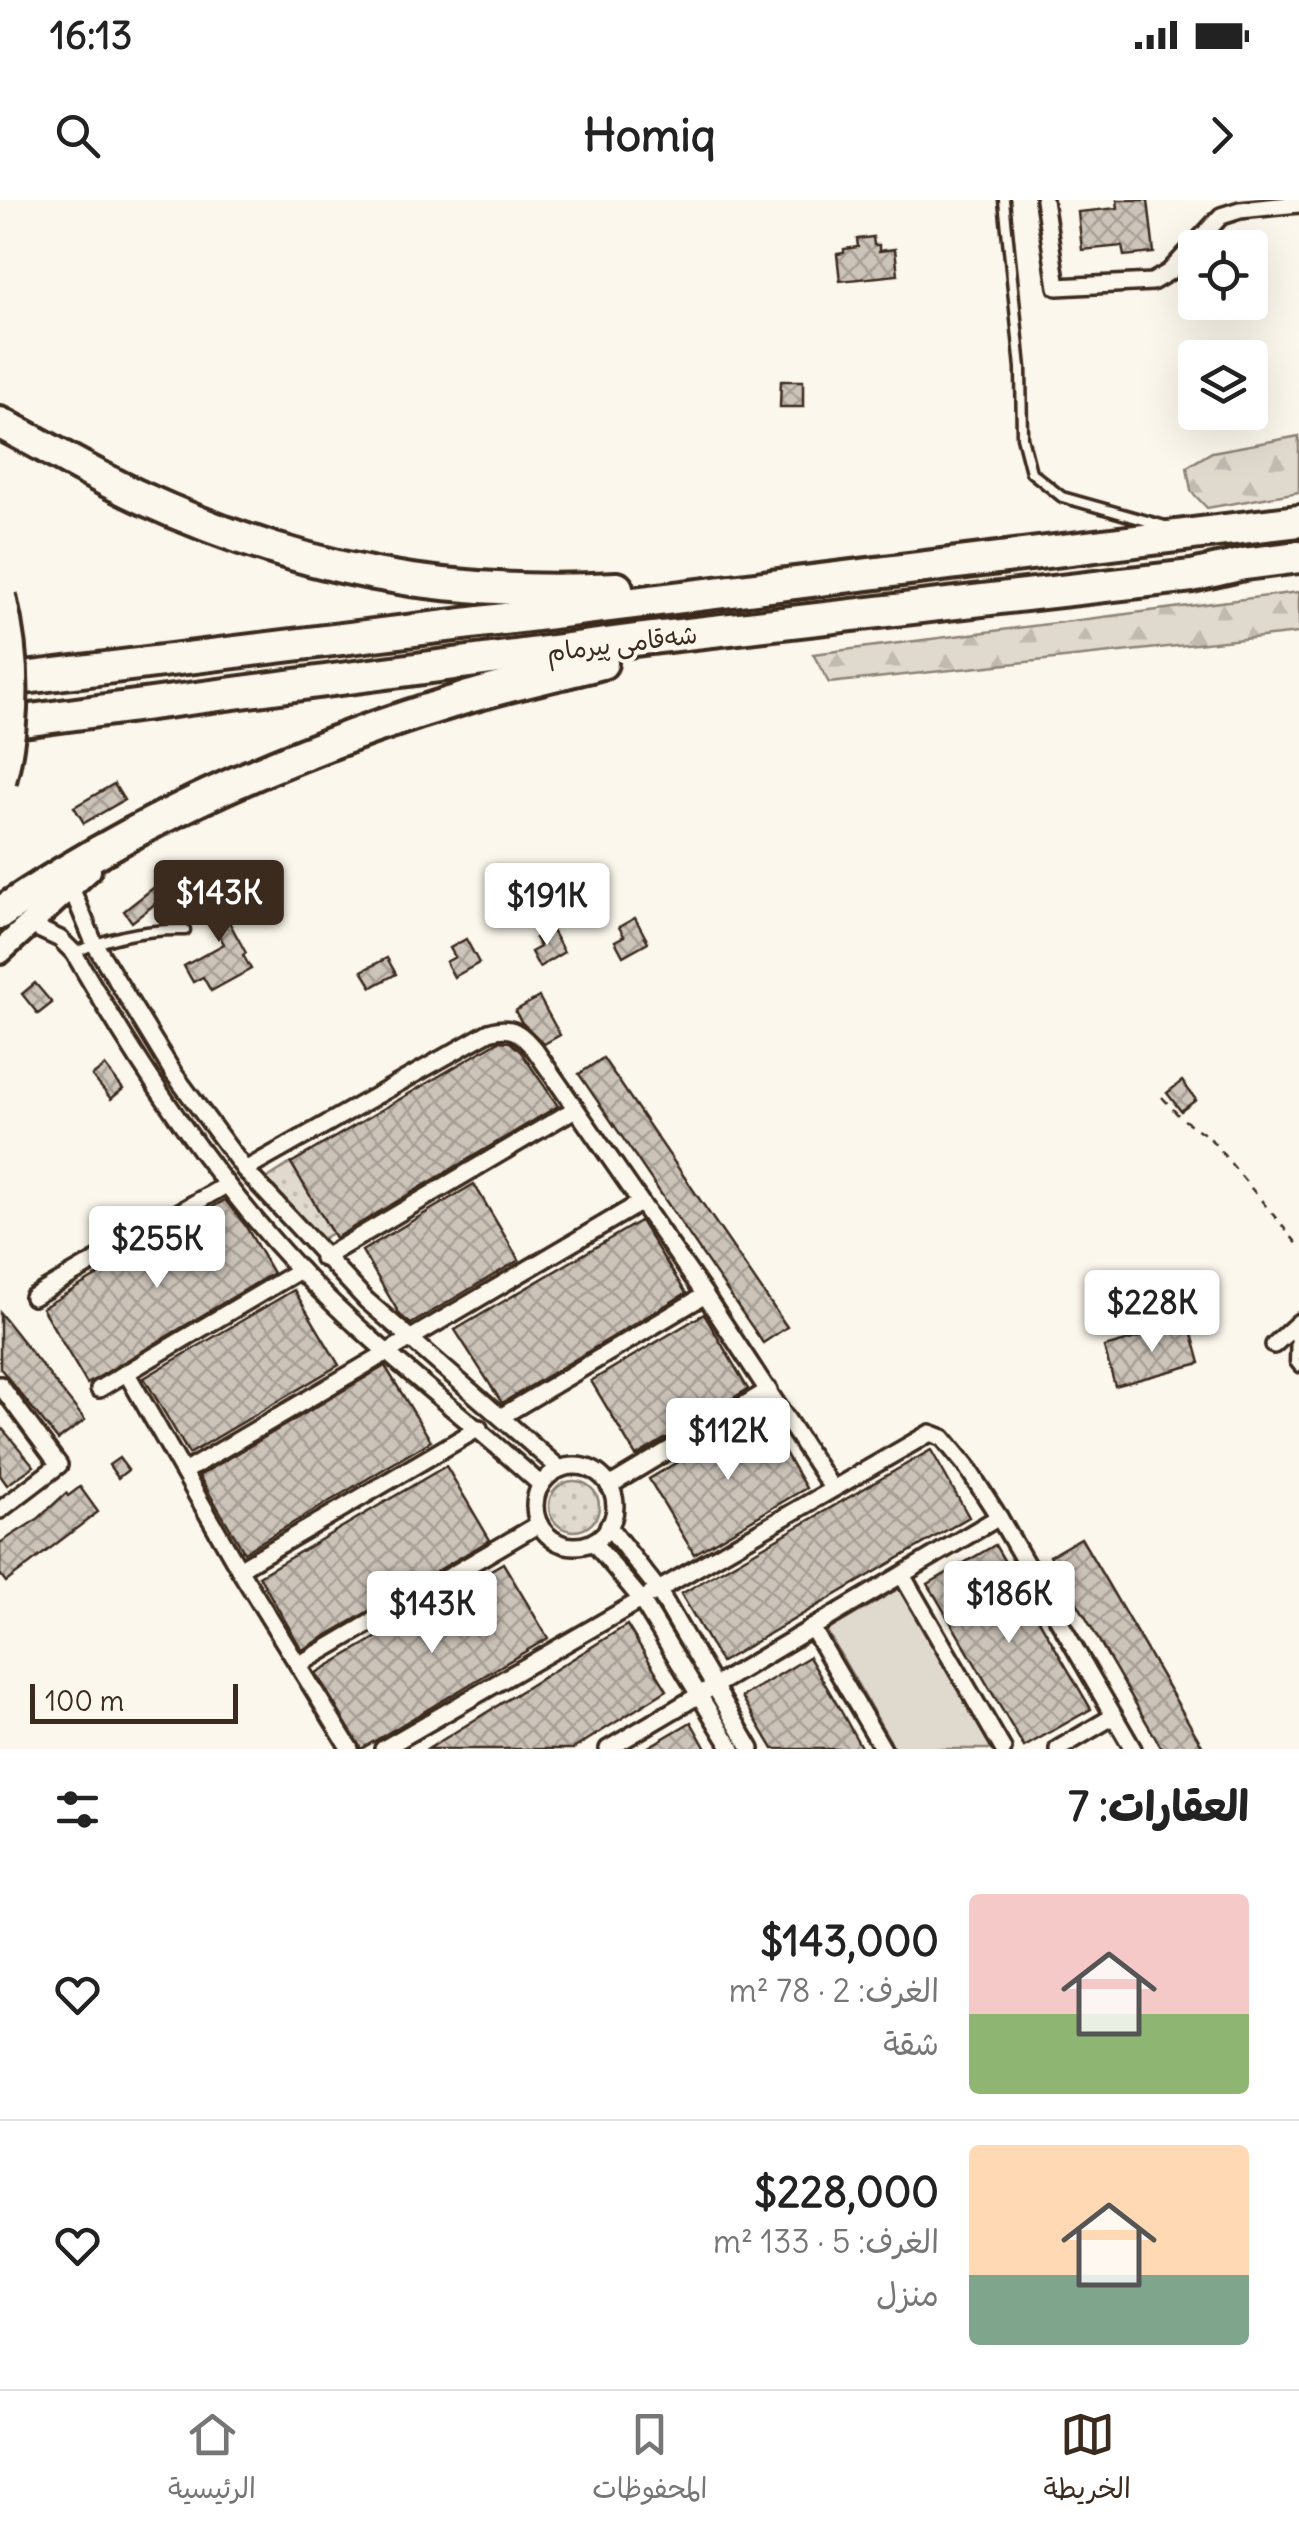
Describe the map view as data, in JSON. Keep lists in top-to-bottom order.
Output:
{
  "streets": {
    "highway": ["شەقامی پیرمام"]
  },
  "scale_bar": "100 m",
  "page": {
    "status": "16:13",
    "header": "Homiq",
    "price": [
      "$143K",
      "$191K",
      "$255K",
      "$228K",
      "$112K",
      "$186K",
      "$143K"
    ],
    "scale": "100 m",
    "heading": "العقارات: 7",
    "list": [
      {
        "name": "$143,000",
        "note": "الغرف: 2 · 78 m² · شقة"
      },
      {
        "name": "$228,000",
        "note": "الغرف: 5 · 133 m² · منزل"
      }
    ],
    "tabs": ["الخريطة", "المحفوظات", "الرئيسية"]
  }
}
